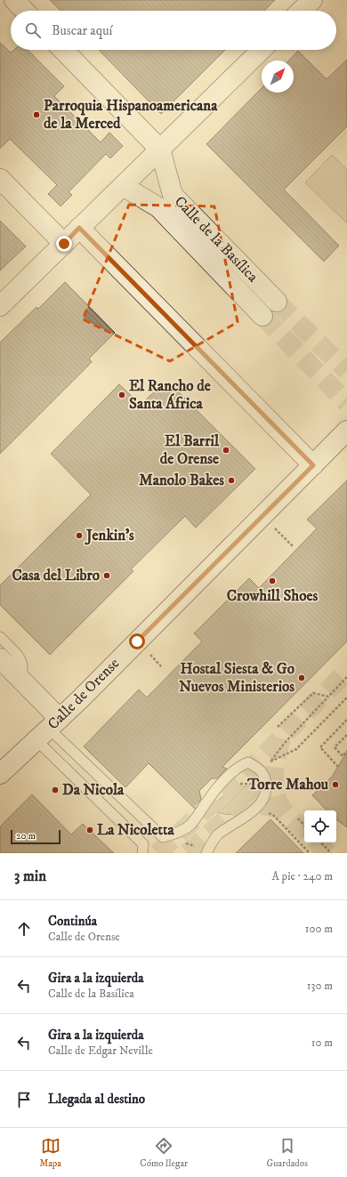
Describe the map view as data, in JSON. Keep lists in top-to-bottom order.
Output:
{
  "streets": {
    "street": ["Calle de la Basílica", "Calle de Orense"]
  },
  "places": [
    "Parroquia Hispanoamericana de la Merced",
    "El Rancho de Santa África",
    "El Barril de Orense",
    "Manolo Bakes",
    "Jenkin's",
    "Casa del Libro",
    "Crowhill Shoes",
    "Hostal Siesta & Go Nuevos Ministerios",
    "Torre Mahou",
    "Da Nicola",
    "La Nicoletta"
  ],
  "scale_bar": "20 m",
  "north": "top right",
  "page": {
    "search": "Buscar aquí",
    "scale": "20 m",
    "heading": ["3 min", "A pie · 240 m"],
    "list": [
      ["Continúa", "Calle de Orense", "100 m"],
      ["Gira a la izquierda", "Calle de la Basílica", "130 m"],
      ["Gira a la izquierda", "Calle de Edgar Neville", "10 m"],
      "Llegada al destino"
    ],
    "nav": ["Mapa", "Cómo llegar", "Guardados"]
  }
}
